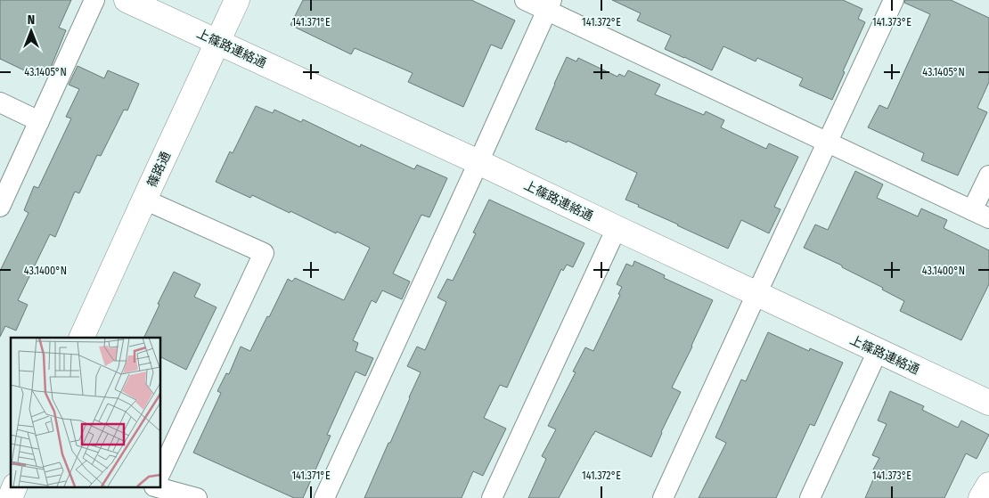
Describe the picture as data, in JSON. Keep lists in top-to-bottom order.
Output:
{
  "streets": {
    "street": ["上篠路連絡通", "篠路通"]
  },
  "crossings": [
    ["上篠路連絡通", "篠路通"]
  ],
  "north": "top",
  "coordinates": [
    "141.371°E",
    "141.372°E",
    "141.373°E",
    "43.1405°N",
    "43.1400°N"
  ]
}
